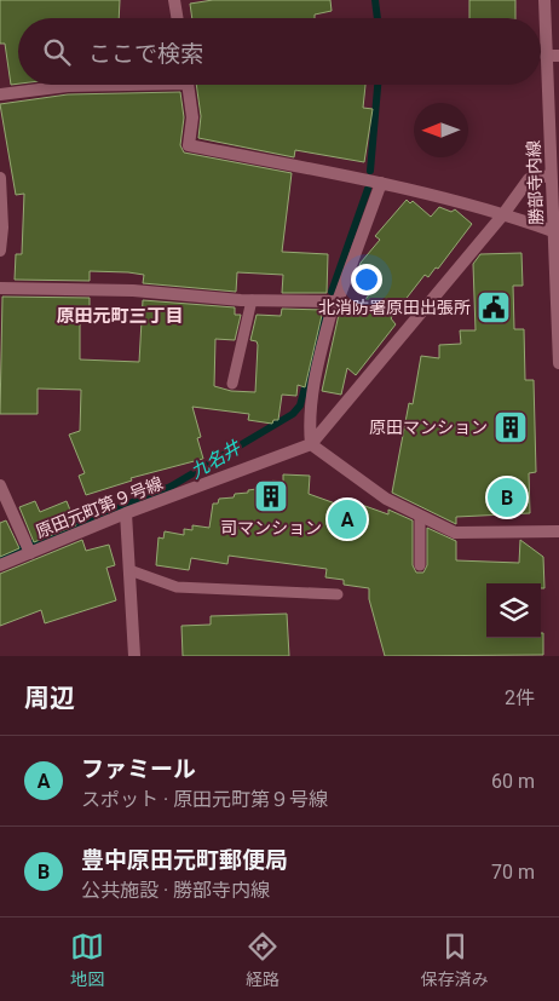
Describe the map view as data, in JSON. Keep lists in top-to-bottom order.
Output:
{
  "streets": {
    "street": ["勝部寺内線", "原田元町第９号線"]
  },
  "crossings": [
    ["勝部寺内線", "原田元町第９号線"]
  ],
  "districts": ["原田元町三丁目"],
  "water": ["九名井"],
  "places": {
    "public building": ["北消防署原田出張所"],
    "building": ["原田マンション", "司マンション"]
  },
  "north": "left",
  "page": {
    "search": "ここで検索",
    "pins": ["B", "A"],
    "heading": ["周辺", "2件"],
    "list": [
      {
        "mark": "A",
        "name": "ファミール",
        "note": "スポット · 原田元町第９号線",
        "value": "60 m"
      },
      {
        "mark": "B",
        "name": "豊中原田元町郵便局",
        "note": "公共施設 · 勝部寺内線",
        "value": "70 m"
      }
    ],
    "nav": ["地図", "経路", "保存済み"]
  }
}
